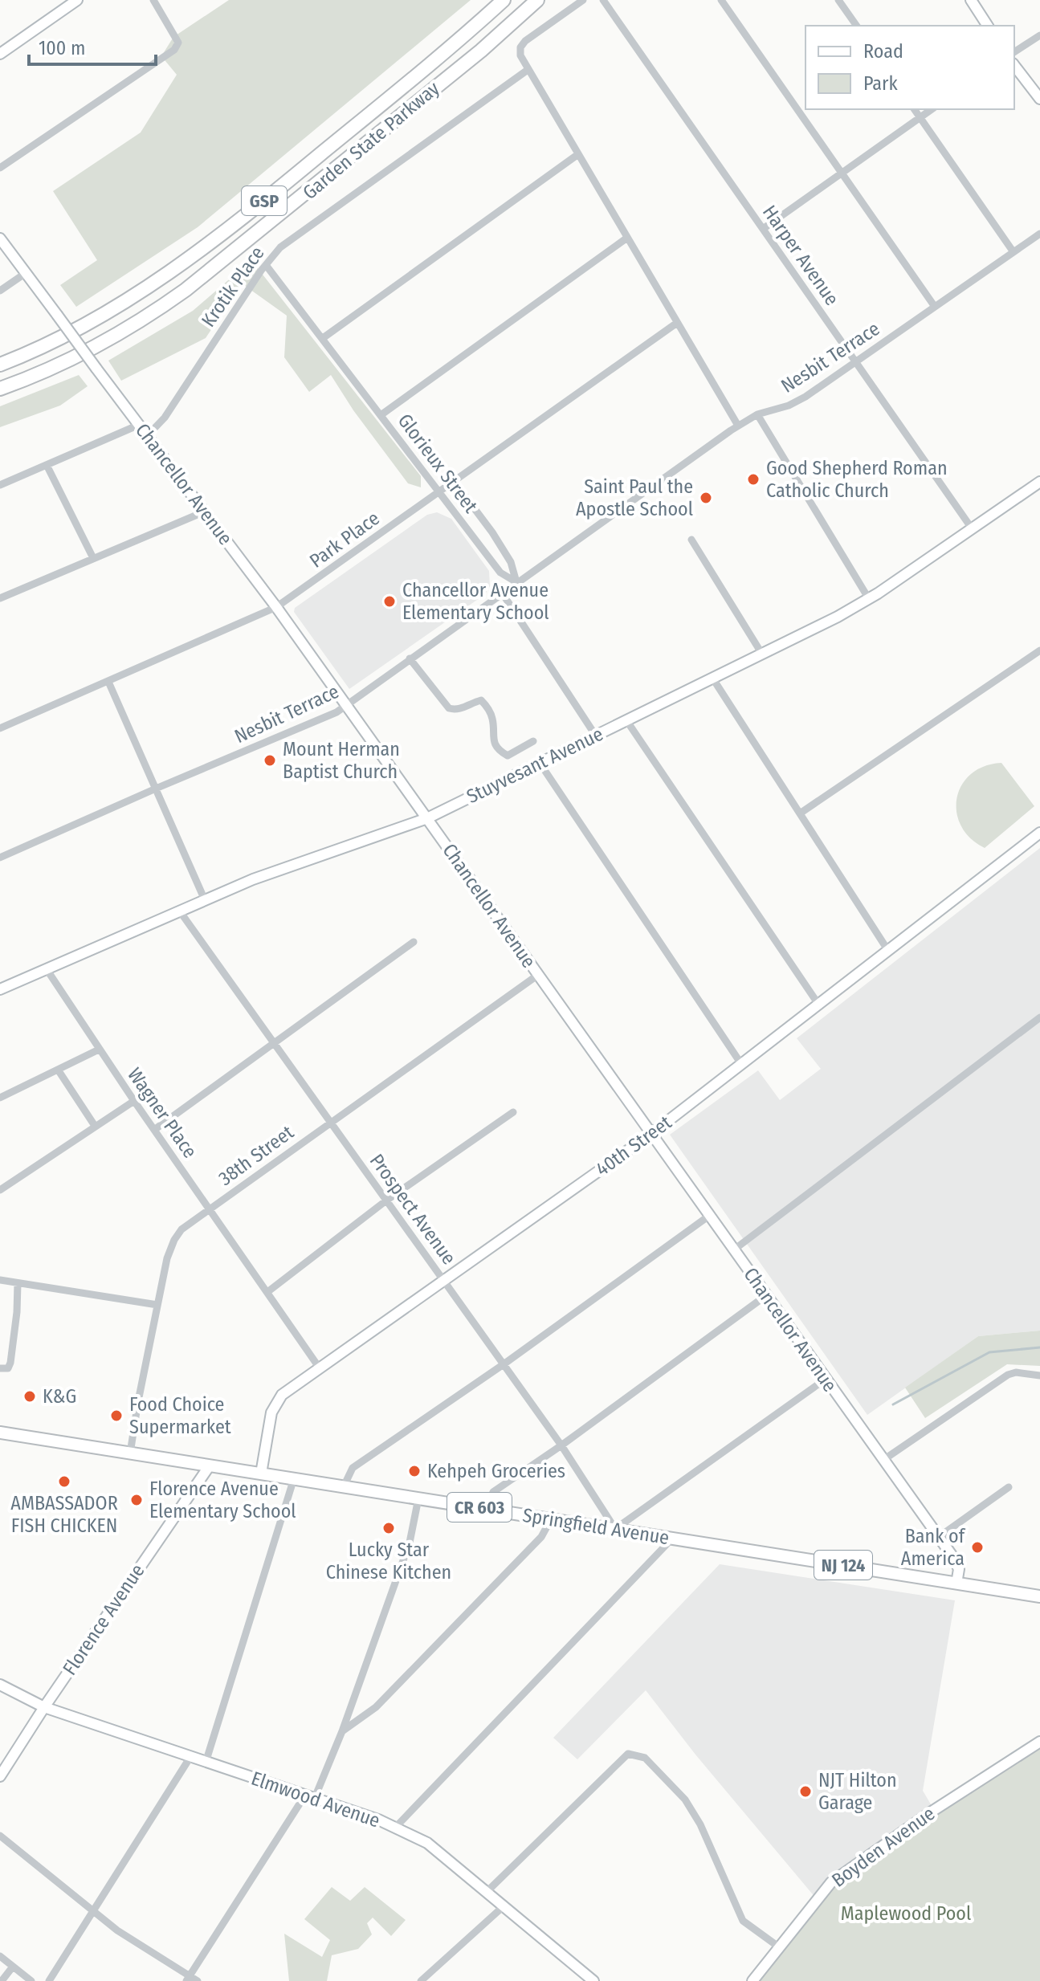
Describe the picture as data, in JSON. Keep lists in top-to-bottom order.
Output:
{
  "streets": {
    "highway": ["Garden State Parkway", "GSP"],
    "main road": [
      "Chancellor Avenue",
      "Stuyvesant Avenue",
      "40th Street",
      "CR 603",
      "Springfield Avenue",
      "NJ 124",
      "Florence Avenue",
      "Elmwood Avenue",
      "Boyden Avenue"
    ],
    "street": [
      "Harper Avenue",
      "Krotik Place",
      "Nesbit Terrace",
      "Glorieux Street",
      "Park Place",
      "Wagner Place",
      "38th Street",
      "Prospect Avenue"
    ]
  },
  "crossings": [
    ["Harper Avenue", "Nesbit Terrace"],
    ["Harper Avenue", "Stuyvesant Avenue"],
    ["Krotik Place", "Glorieux Street"],
    ["Krotik Place", "Chancellor Avenue"],
    ["Nesbit Terrace", "Glorieux Street"],
    ["Nesbit Terrace", "Chancellor Avenue"],
    ["Glorieux Street", "Park Place"],
    ["Chancellor Avenue", "Park Place"],
    ["Chancellor Avenue", "Stuyvesant Avenue"],
    ["Chancellor Avenue", "40th Street"],
    ["Chancellor Avenue", "38th Street"],
    ["Chancellor Avenue", "Springfield Avenue"],
    ["Stuyvesant Avenue", "Wagner Place"],
    ["Stuyvesant Avenue", "Prospect Avenue"],
    ["Wagner Place", "40th Street"],
    ["Wagner Place", "38th Street"],
    ["40th Street", "Prospect Avenue"],
    ["40th Street", "Springfield Avenue"],
    ["38th Street", "Prospect Avenue"],
    ["38th Street", "Springfield Avenue"],
    ["Prospect Avenue", "Springfield Avenue"],
    ["Springfield Avenue", "Florence Avenue"],
    ["Florence Avenue", "Elmwood Avenue"]
  ],
  "parks": ["Maplewood Pool"],
  "places": [
    "Good Shepherd Roman Catholic Church",
    "Saint Paul the Apostle School",
    "Chancellor Avenue Elementary School",
    "Mount Herman Baptist Church",
    "K&G",
    "Food Choice Supermarket",
    "Kehpeh Groceries",
    "AMBASSADOR FISH CHICKEN",
    "Florence Avenue Elementary School",
    "Lucky Star Chinese Kitchen",
    "Bank of America",
    "NJT Hilton Garage"
  ],
  "legend": ["Road", "Park"],
  "scale_bar": "100 m"
}
